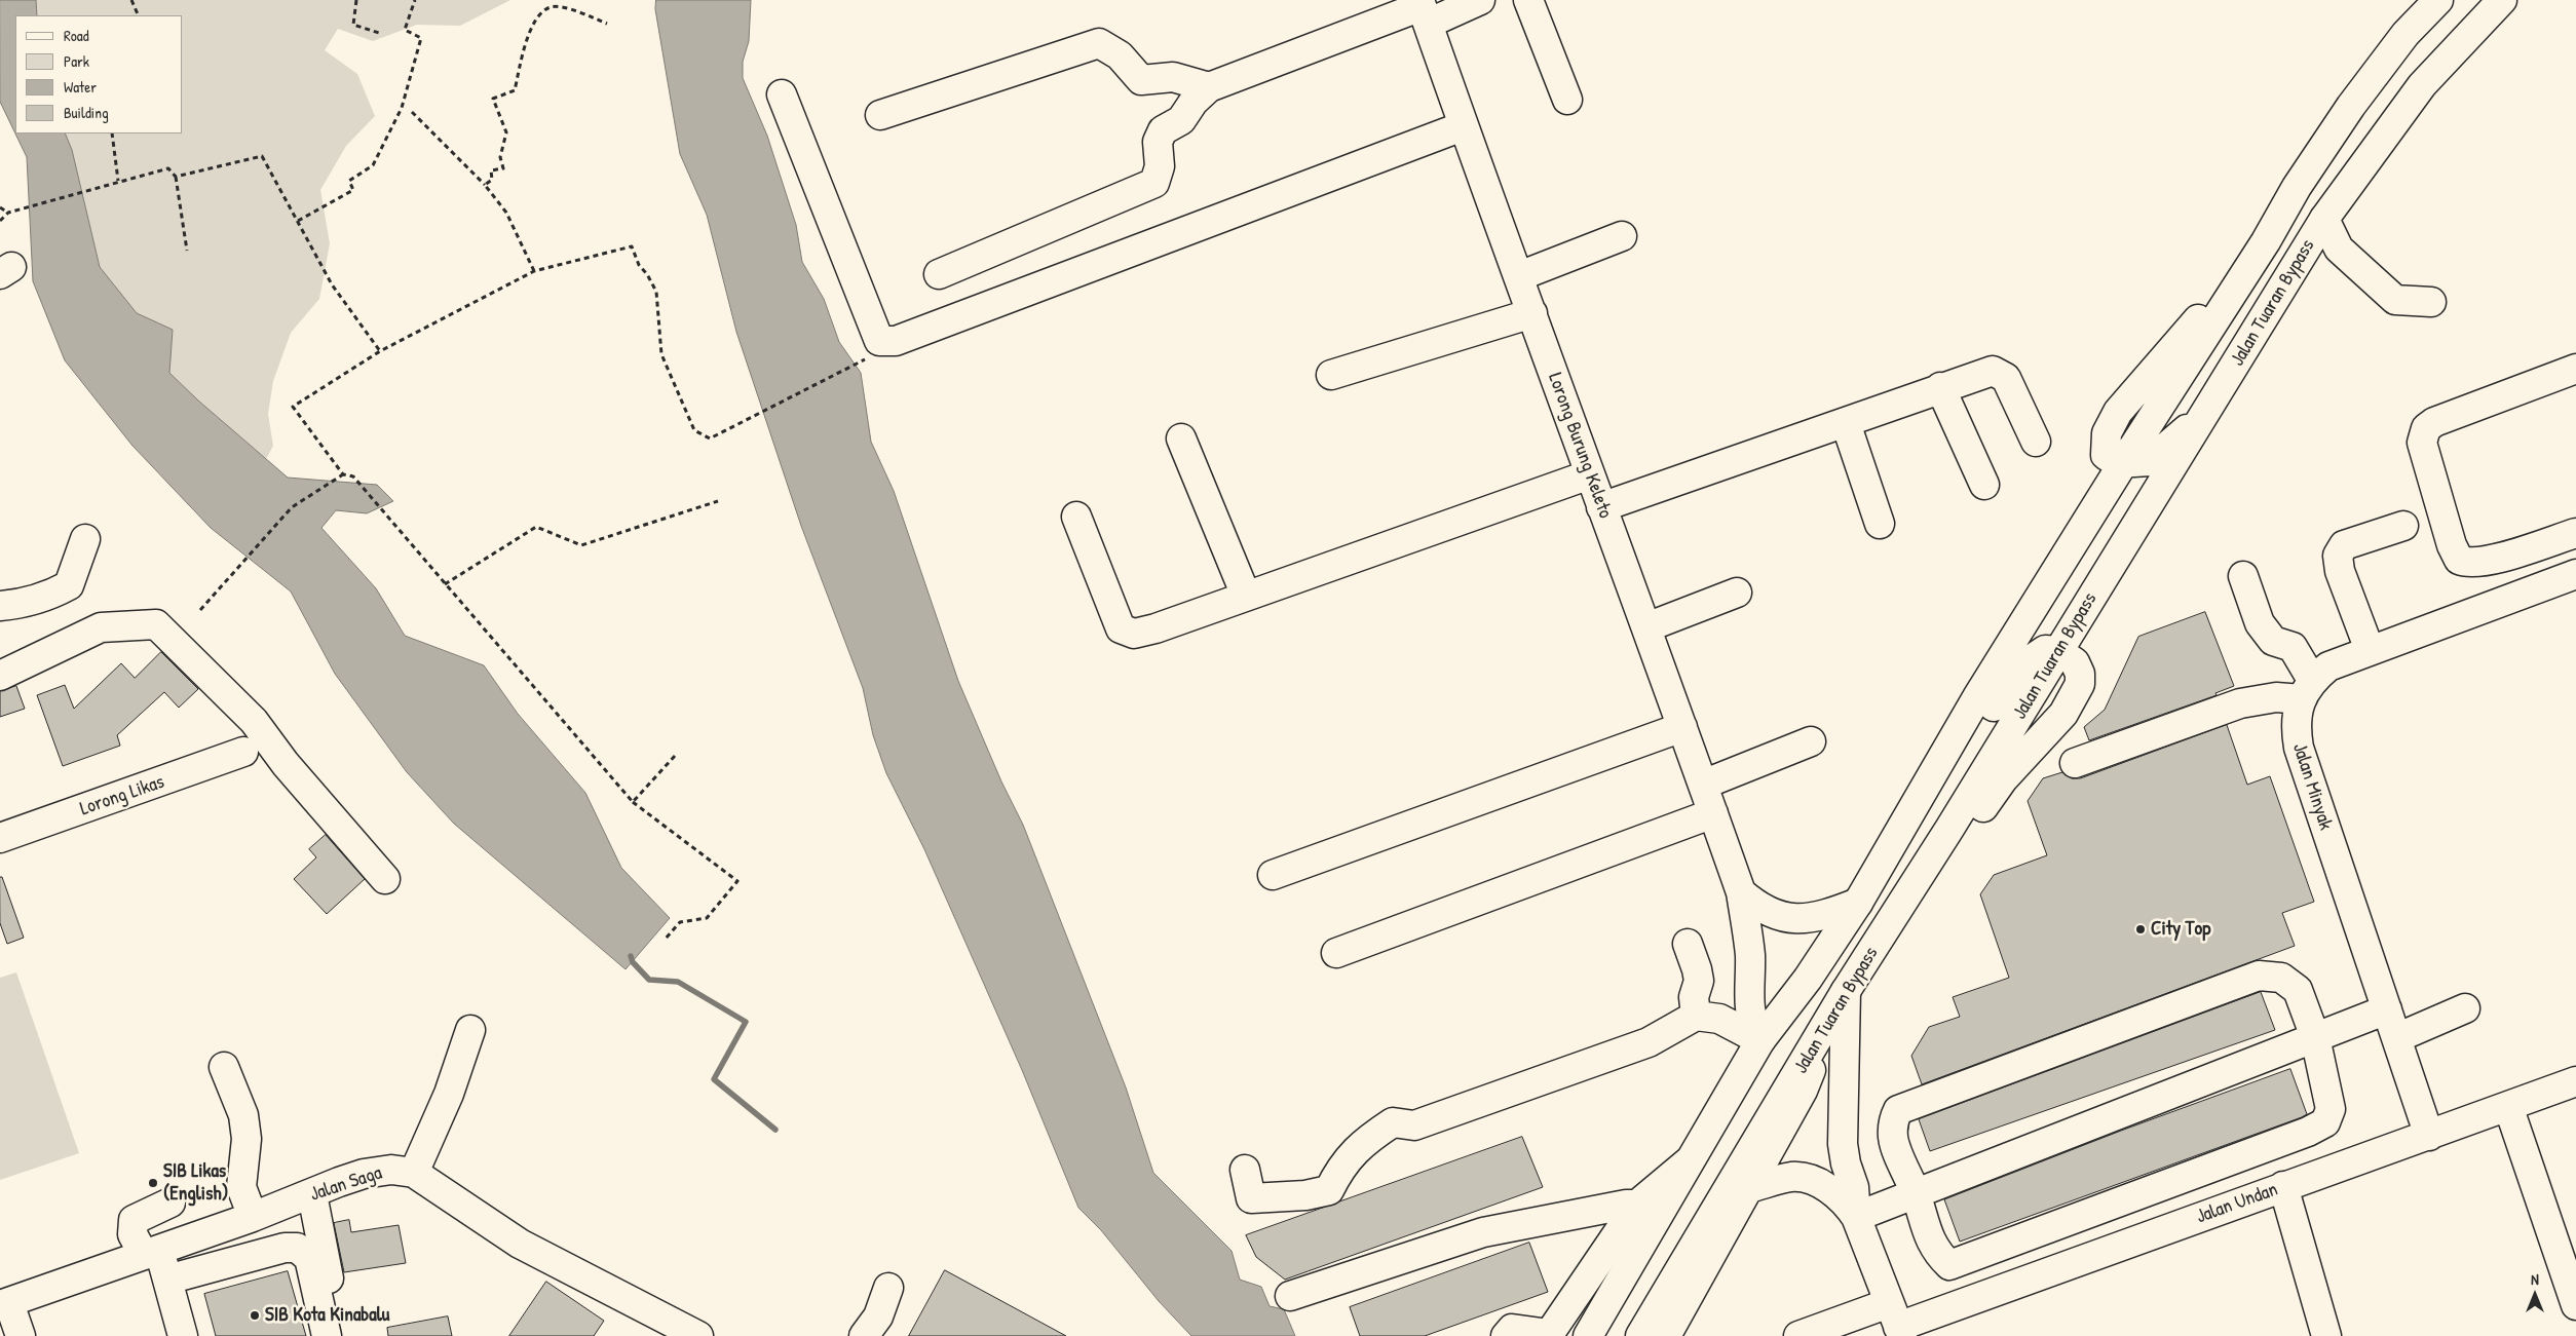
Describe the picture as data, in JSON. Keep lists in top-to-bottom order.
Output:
{
  "streets": {
    "main road": [
      "Jalan Tuaran Bypass",
      "Lorong Burung Keleto",
      "Jalan Minyak",
      "Lorong Likas",
      "Jalan Saga",
      "Jalan Undan"
    ]
  },
  "crossings": [
    ["Jalan Tuaran Bypass", "Lorong Burung Keleto"],
    ["Jalan Minyak", "Jalan Undan"]
  ],
  "places": ["City Top", "SIB Likas (English)", "SIB Kota Kinabalu"],
  "legend": [
    "Road",
    "Park",
    "Water",
    "Building"
  ],
  "north": "top"
}
